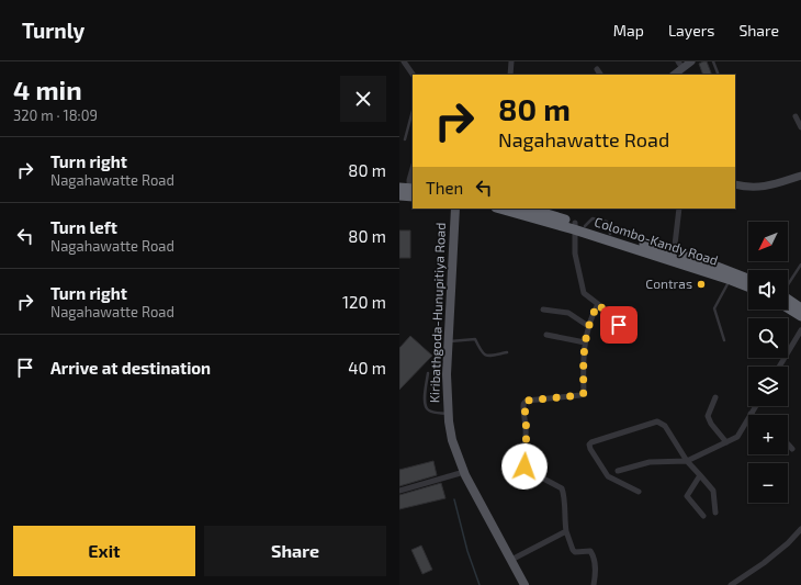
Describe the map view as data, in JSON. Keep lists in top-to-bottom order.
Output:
{
  "streets": {
    "highway": ["Colombo-Kandy Road"],
    "main road": ["Kiribathgoda-Hunupitiya Road"]
  },
  "places": ["Contras"],
  "north": "bottom left",
  "page": {
    "header": "Turnly",
    "nav": ["Map", "Layers", "Share"],
    "heading": ["4 min", "320 m · 18:09"],
    "turn": ["80 m", "Nagahawatte Road"],
    "list": [
      {
        "name": "Turn right",
        "note": "Nagahawatte Road",
        "value": "80 m"
      },
      {
        "name": "Turn left",
        "note": "Nagahawatte Road",
        "value": "80 m"
      },
      {
        "name": "Turn right",
        "note": "Nagahawatte Road",
        "value": "120 m"
      },
      {
        "name": "Arrive at destination",
        "value": "40 m"
      }
    ],
    "then": "Then",
    "map_buttons": ["+", "−"],
    "buttons": ["Exit", "Share"]
  }
}
